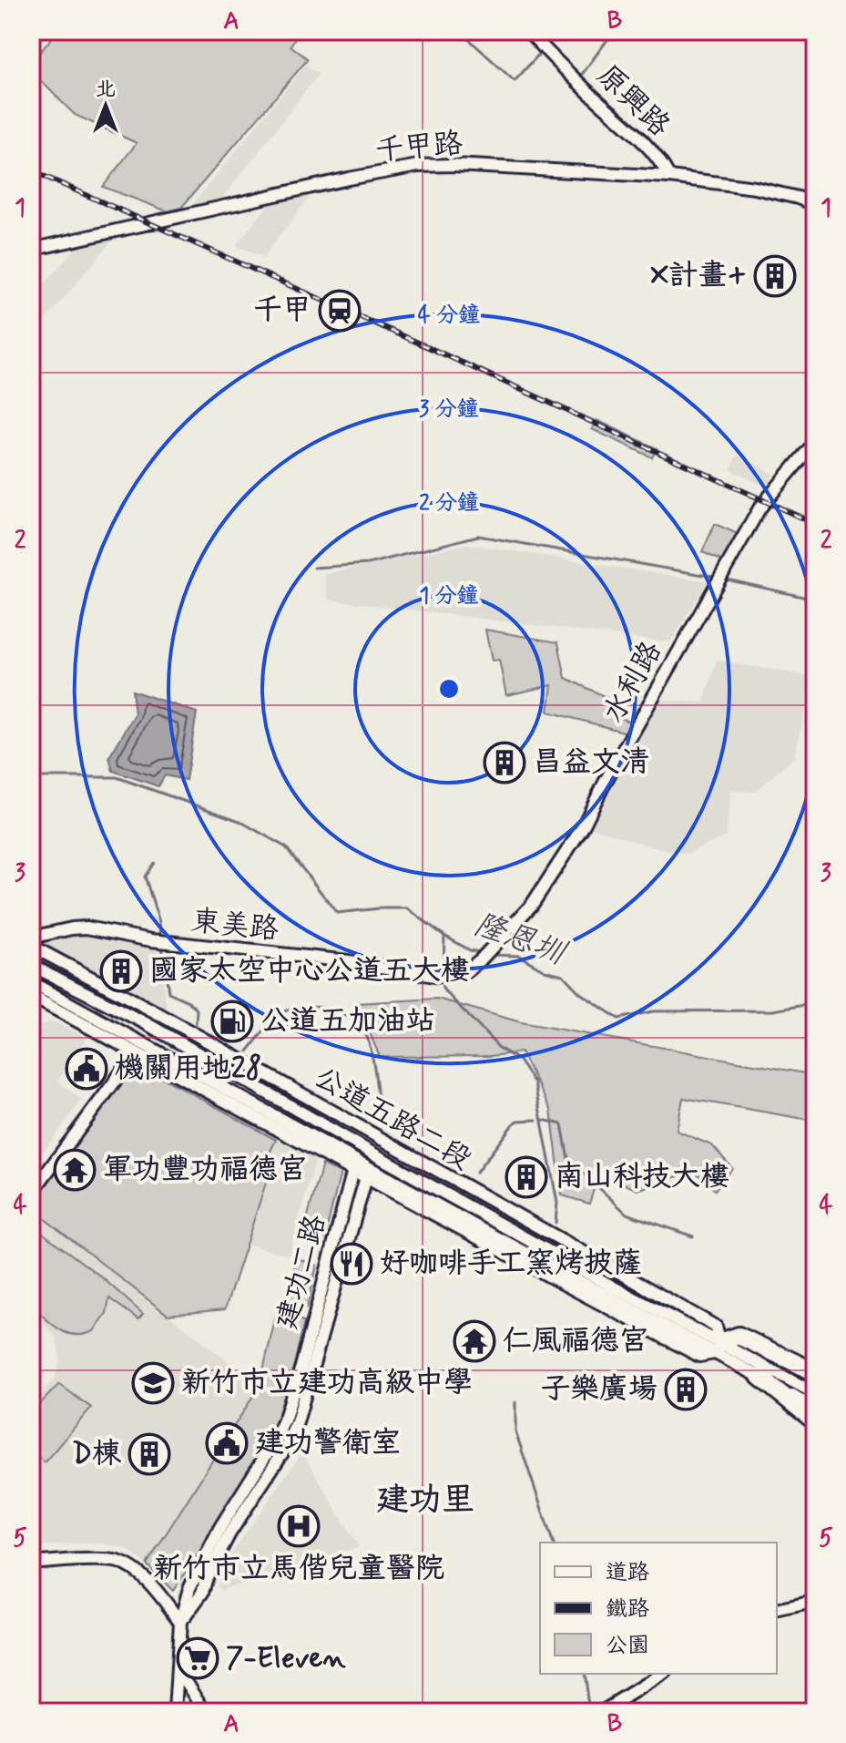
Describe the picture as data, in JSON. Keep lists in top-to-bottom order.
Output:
{
  "streets": {
    "street": [
      "原興路",
      "千甲路",
      "水利路",
      "東美路",
      "公道五路二段",
      "建功二路"
    ]
  },
  "crossings": [
    ["原興路", "千甲路"],
    ["水利路", "東美路"],
    ["公道五路二段", "建功二路"]
  ],
  "districts": ["建功里"],
  "water": ["隆恩圳"],
  "places": {
    "building": [
      "X計畫+",
      "昌益文清",
      "國家太空中心公道五大樓",
      "南山科技大樓",
      "子樂廣場",
      "D棟"
    ],
    "station": ["千甲"],
    "fuel station": ["公道五加油站"],
    "public building": ["機關用地28", "建功警衛室"],
    "temple": ["軍功豐功福德宮", "仁風福德宮"],
    "restaurant": ["好咖啡手工窯烤披薩"],
    "school or university": ["新竹市立建功高級中學"],
    "hospital": ["新竹市立馬偕兒童醫院"],
    "supermarket": ["7-Eleven"]
  },
  "legend": ["道路", "鐵路", "公園"],
  "north": "top",
  "grid": {
    "columns": ["A", "B"],
    "rows": [
      "1",
      "2",
      "3",
      "4",
      "5"
    ]
  },
  "rings": [
    "4 分鐘",
    "3 分鐘",
    "2 分鐘",
    "1 分鐘"
  ]
}
